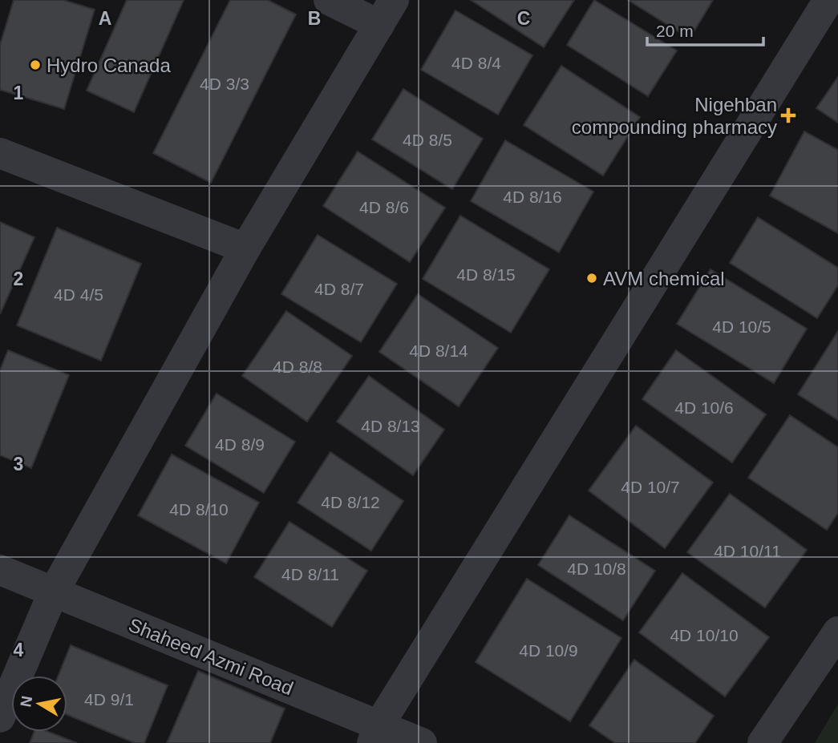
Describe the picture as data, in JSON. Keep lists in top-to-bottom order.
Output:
{
  "streets": {
    "street": ["Shaheed Azmi Road"]
  },
  "places": {
    "other": ["Hydro Canada", "AVM chemical"],
    "health": ["Nigehban compounding pharmacy"]
  },
  "house_numbers": [
    "4D 8/4",
    "4D 3/3",
    "4D 8/5",
    "4D 8/16",
    "4D 8/6",
    "4D 8/15",
    "4D 8/7",
    "4D 4/5",
    "4D 10/5",
    "4D 8/14",
    "4D 8/8",
    "4D 10/6",
    "4D 8/13",
    "4D 8/9",
    "4D 10/7",
    "4D 8/12",
    "4D 8/10",
    "4D 10/11",
    "4D 10/8",
    "4D 8/11",
    "4D 10/10",
    "4D 10/9",
    "4D 9/1"
  ],
  "scale_bar": "20 m",
  "north": "left",
  "grid": {
    "columns": ["A", "B", "C"],
    "rows": [
      "1",
      "2",
      "3",
      "4"
    ]
  }
}
